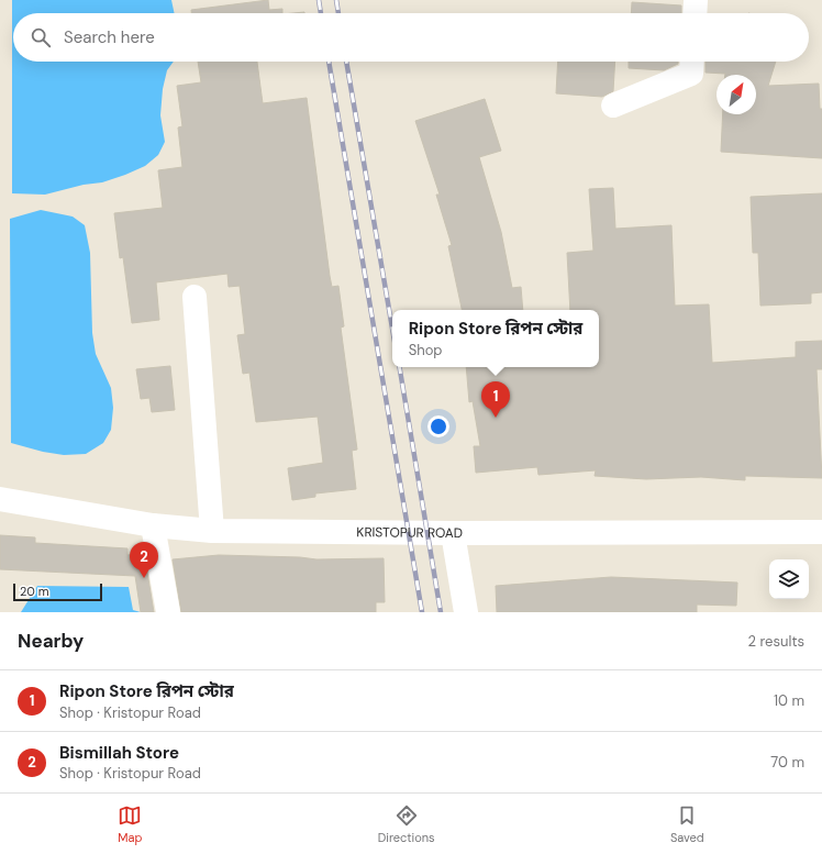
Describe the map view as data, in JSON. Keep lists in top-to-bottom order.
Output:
{
  "streets": {
    "main road": ["KRISTOPUR ROAD"]
  },
  "scale_bar": "20 m",
  "north": "top right",
  "page": {
    "search": "Search here",
    "popup": ["Ripon Store রিপন স্টোর", "Shop"],
    "pins": ["1", "2"],
    "scale": "20 m",
    "heading": ["Nearby", "2 results"],
    "list": [
      {
        "mark": "1",
        "name": "Ripon Store রিপন স্টোর",
        "note": "Shop · Kristopur Road",
        "value": "10 m"
      },
      {
        "mark": "2",
        "name": "Bismillah Store",
        "note": "Shop · Kristopur Road",
        "value": "70 m"
      }
    ],
    "nav": ["Map", "Directions", "Saved"]
  }
}
